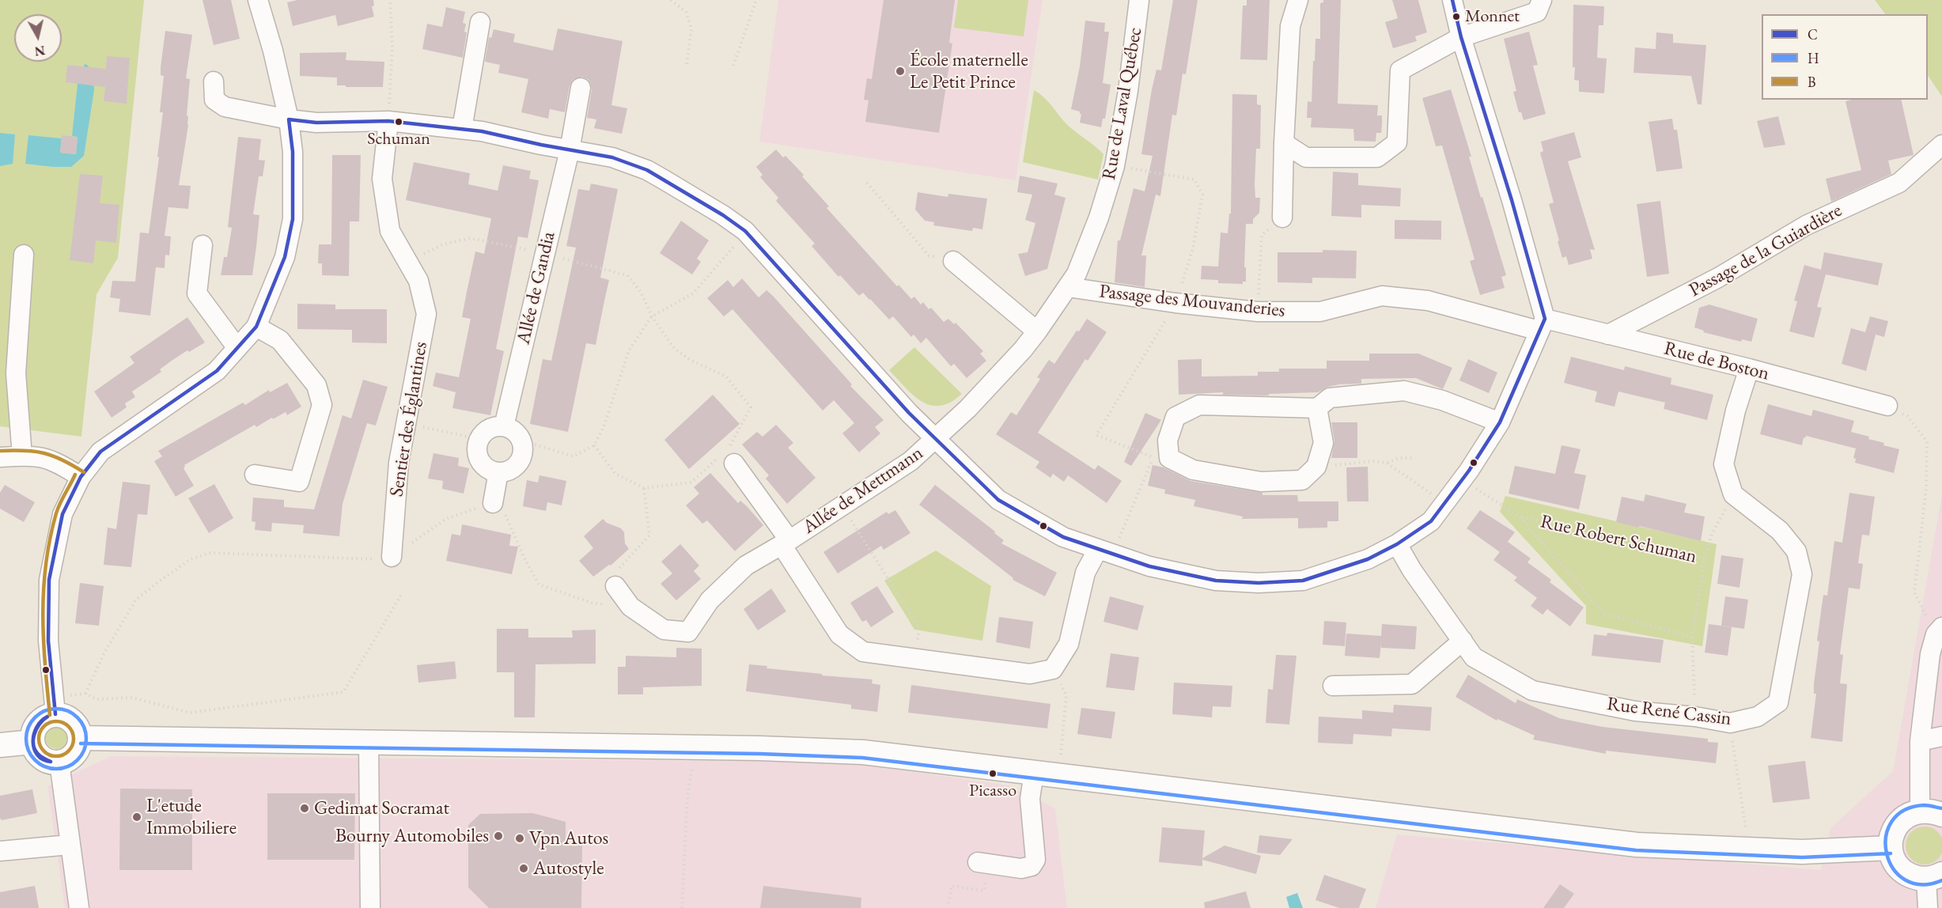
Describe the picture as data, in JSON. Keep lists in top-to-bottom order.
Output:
{
  "streets": {
    "street": [
      "Rue de Laval Québec",
      "Passage de la Guiardière",
      "Allée de Gandia",
      "Passage des Mouvanderies",
      "Rue de Boston",
      "Sentier des Églantines",
      "Allée de Mettmann",
      "Rue René Cassin"
    ],
    "path": ["Rue Robert Schuman"]
  },
  "crossings": [
    ["Rue de Laval Québec", "Passage des Mouvanderies"],
    ["Rue de Laval Québec", "Allée de Mettmann"],
    ["Passage de la Guiardière", "Rue de Boston"],
    ["Passage des Mouvanderies", "Rue de Boston"]
  ],
  "places": [
    "Monnet",
    "École maternelle Le Petit Prince",
    "Schuman",
    "Picasso",
    "Gedimat Socramat",
    "L'etude Immobiliere",
    "Bourny Automobiles",
    "Vpn Autos",
    "Autostyle"
  ],
  "lines": ["transit line C", "transit line B", "transit line H"],
  "legend": ["C", "H", "B"],
  "north": "bottom"
}
